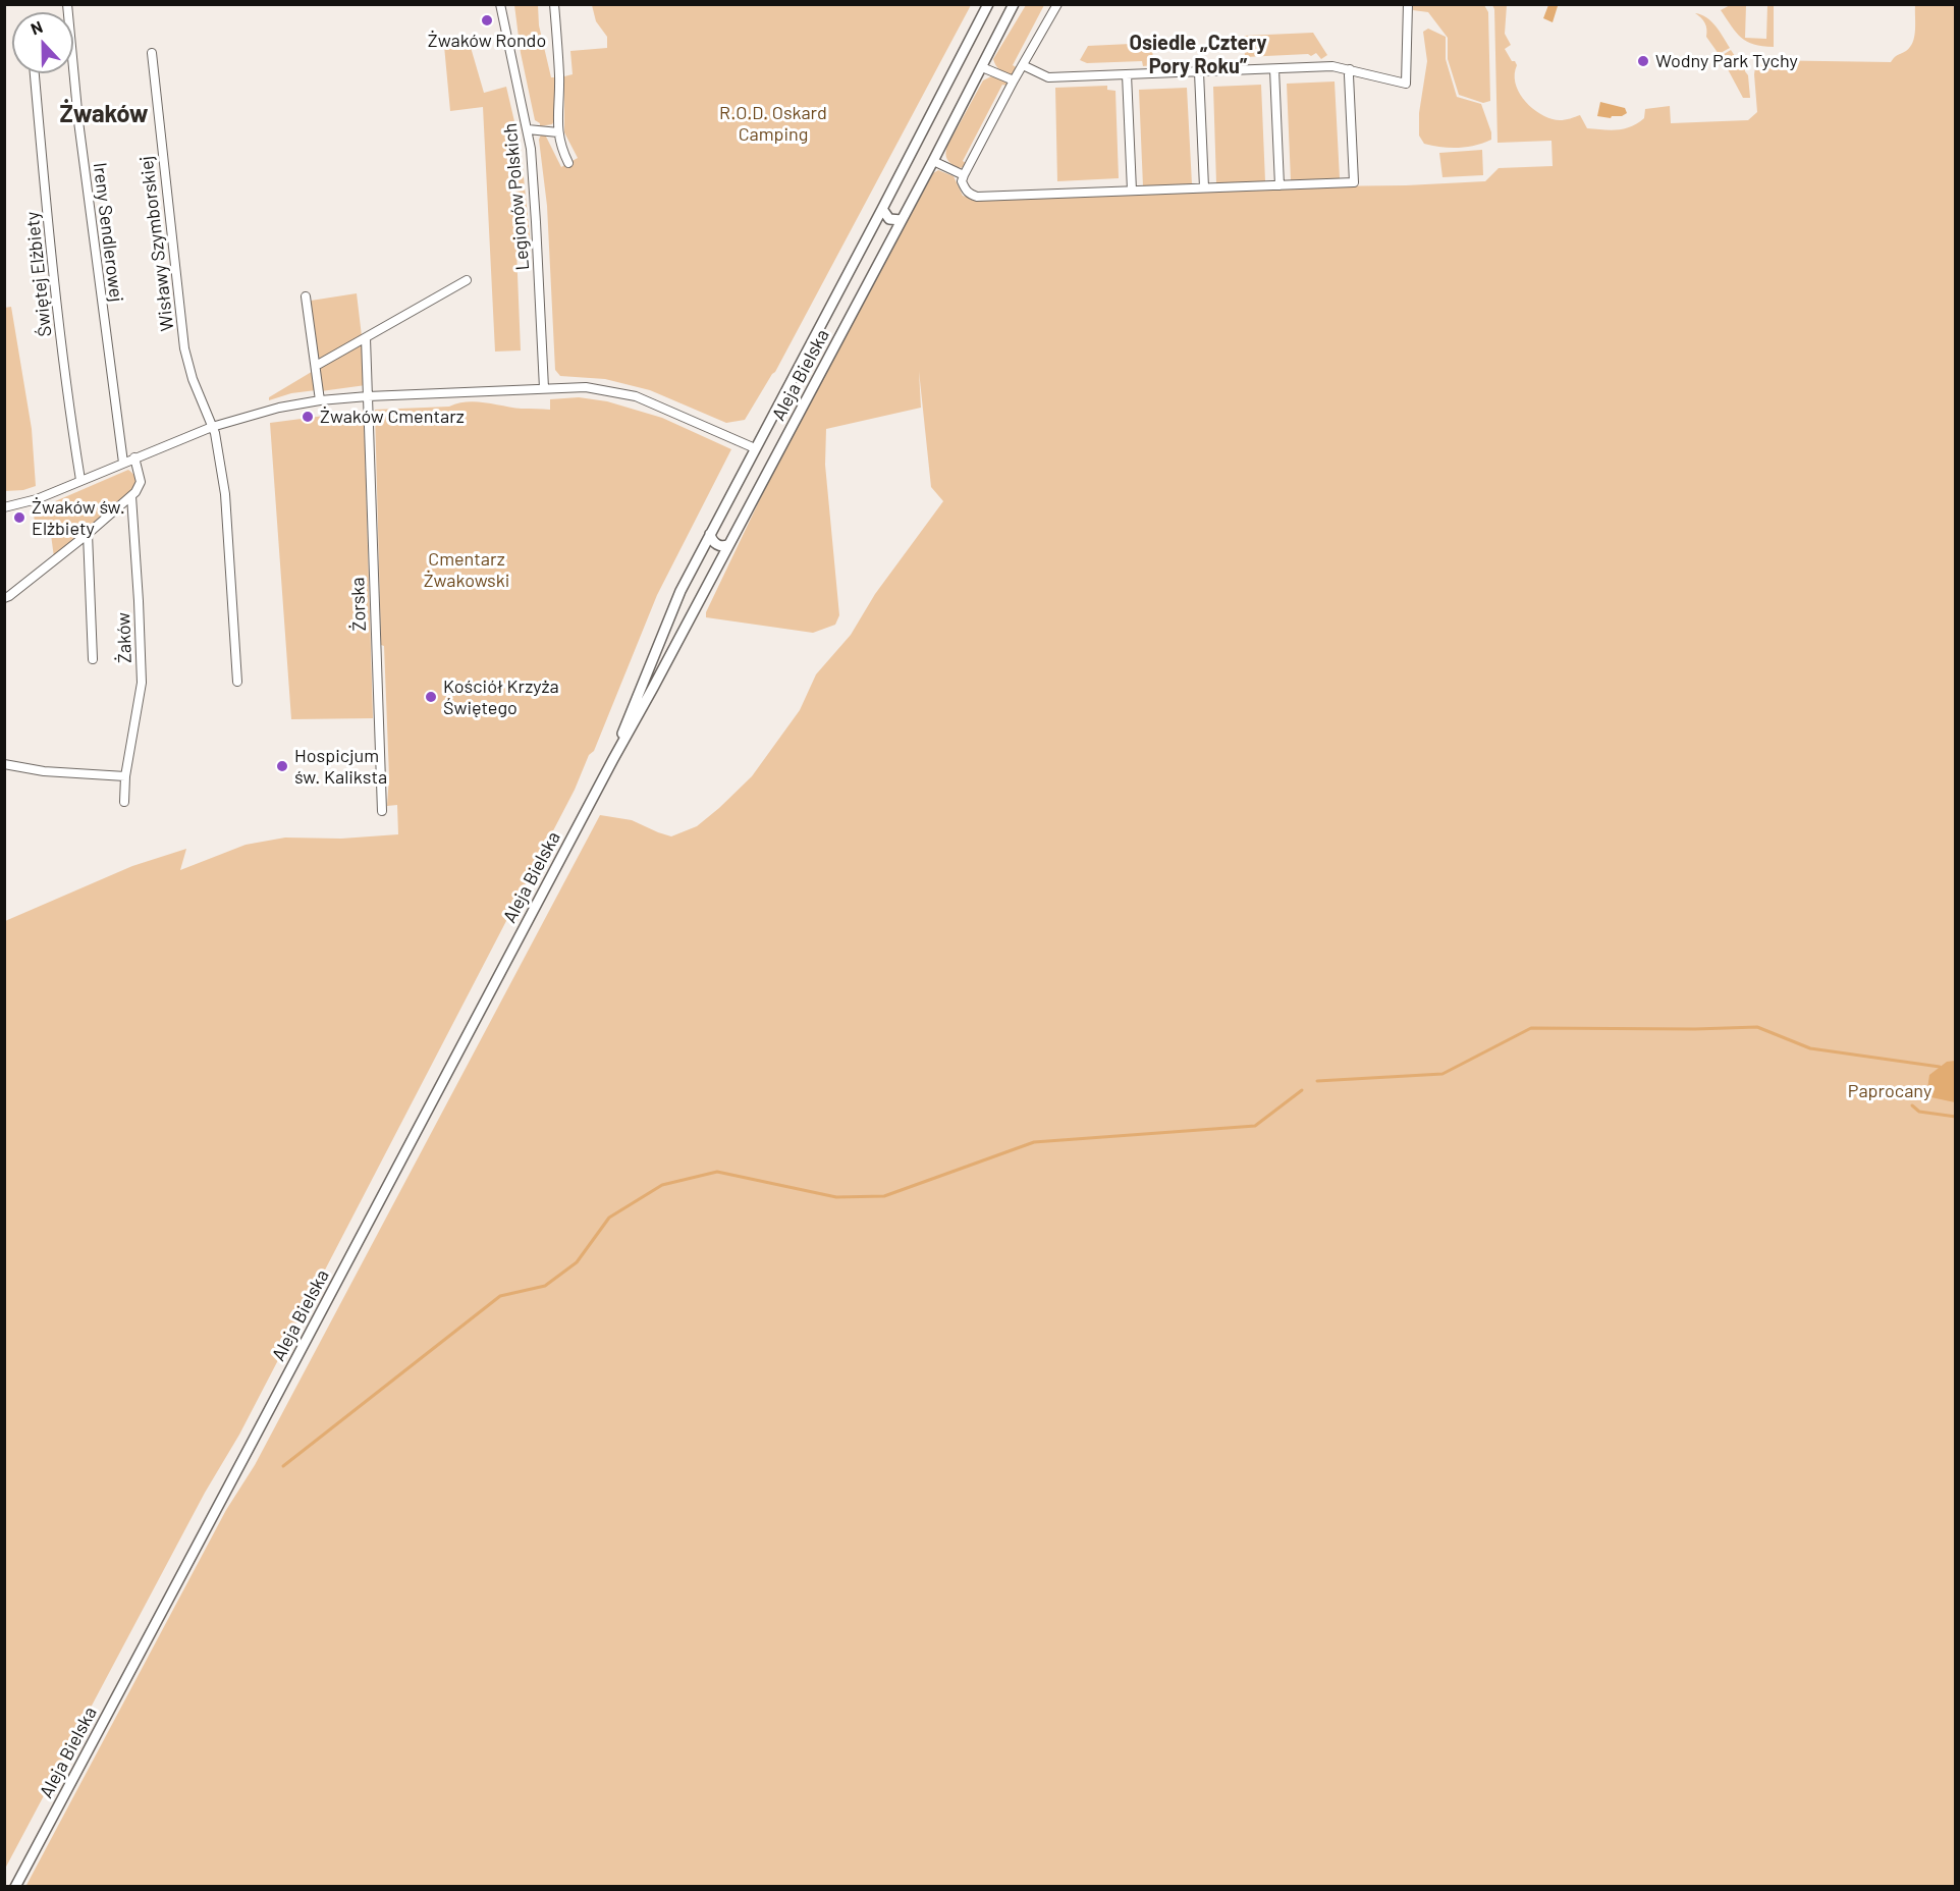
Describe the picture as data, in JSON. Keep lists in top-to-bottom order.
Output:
{
  "streets": {
    "street": [
      "Legionów Polskich",
      "Ireny Sendlerowej",
      "Wisławy Szymborskiej",
      "Świętej Elżbiety",
      "Aleja Bielska",
      "Żorska",
      "Żaków"
    ]
  },
  "districts": ["Osiedle „Cztery Pory Roku”", "Żwaków"],
  "parks": ["R.O.D. Oskard Camping", "Cmentarz Żwakowski", "Paprocany"],
  "places": [
    "Żwaków Rondo",
    "Wodny Park Tychy",
    "Żwaków Cmentarz",
    "Żwaków św. Elżbiety",
    "Kościół Krzyża Świętego",
    "Hospicjum św. Kaliksta"
  ],
  "north": "top"
}
